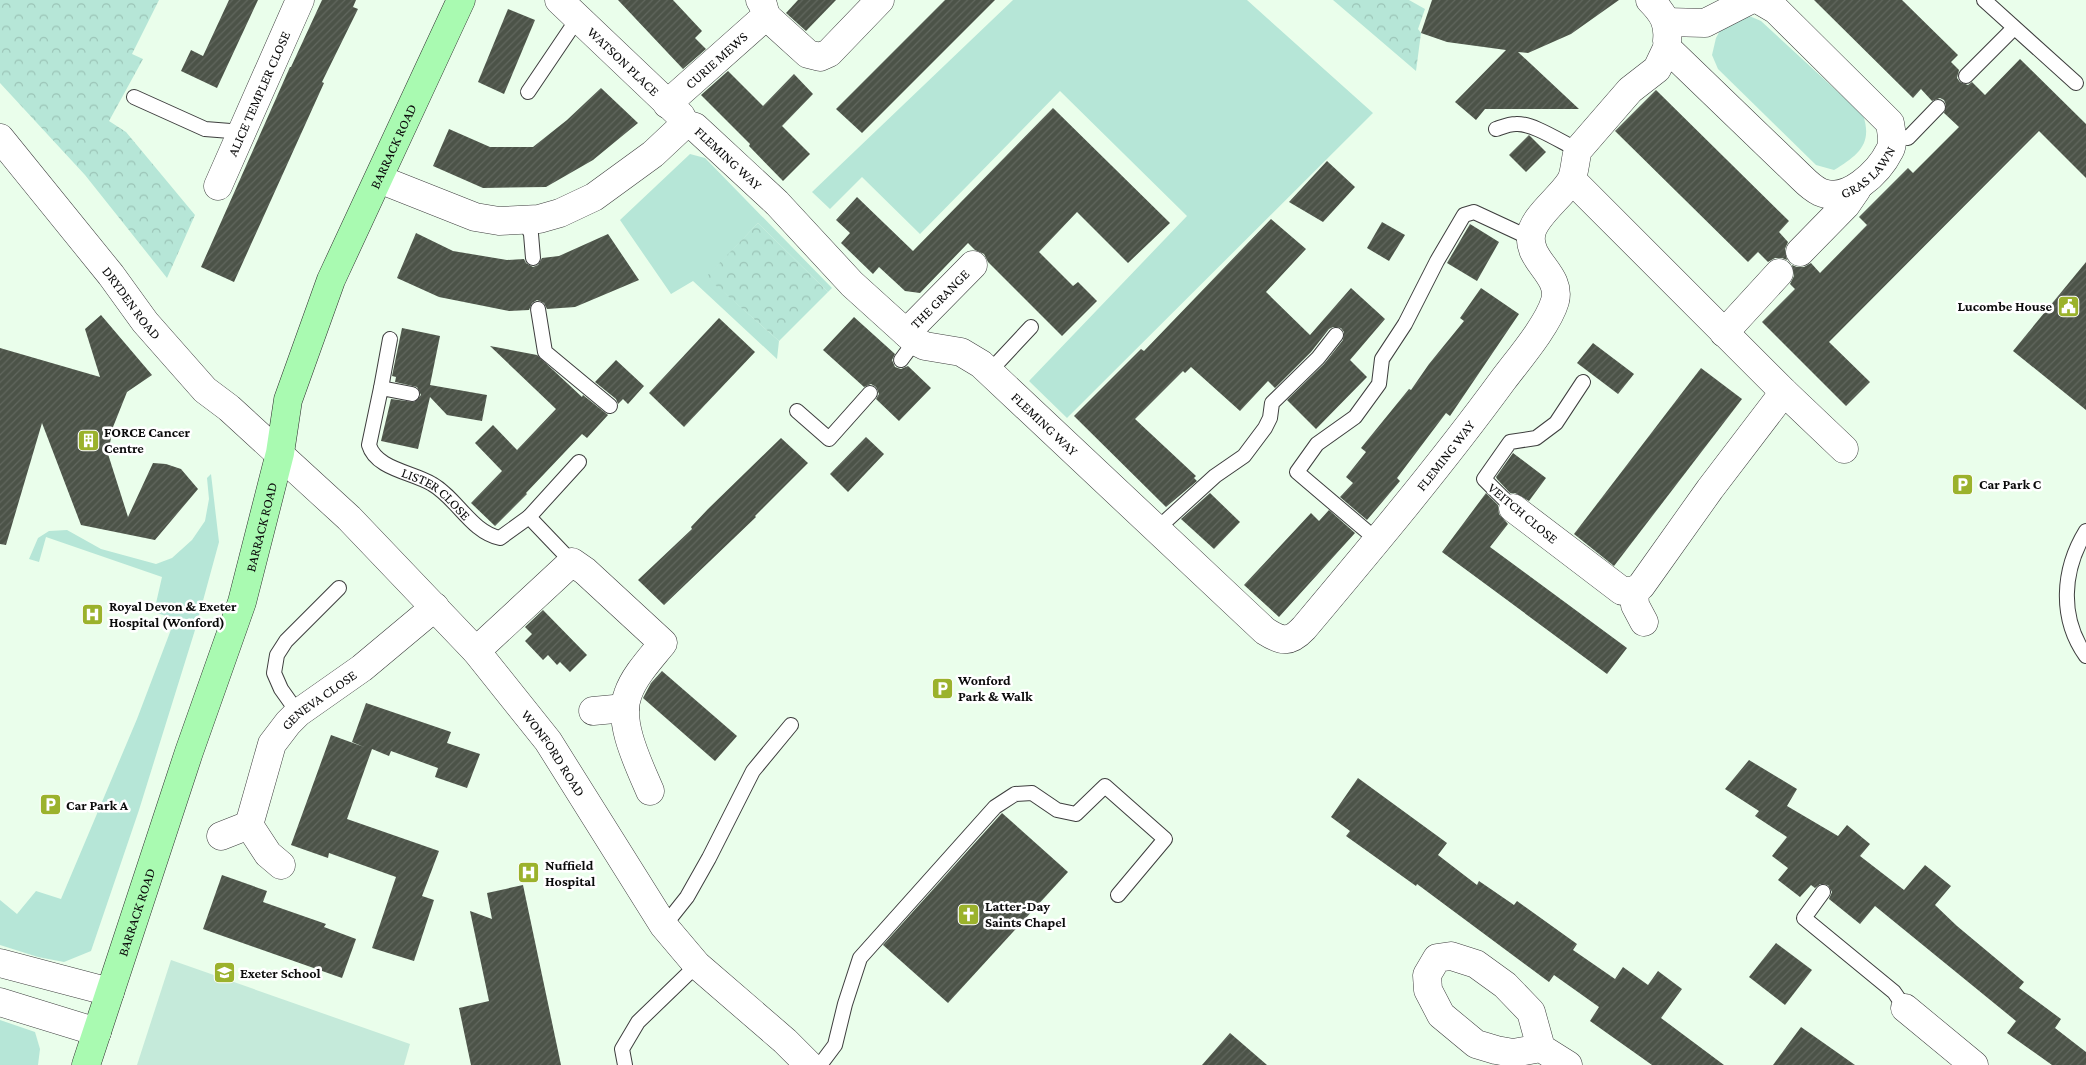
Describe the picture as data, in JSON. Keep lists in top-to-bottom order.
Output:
{
  "streets": {
    "street": [
      "CURIE MEWS",
      "WATSON PLACE",
      "ALICE TEMPLER CLOSE",
      "BARRACK ROAD",
      "FLEMING WAY",
      "GRAS LAWN",
      "THE GRANGE",
      "DRYDEN ROAD",
      "VEITCH CLOSE",
      "GENEVA CLOSE",
      "WONFORD ROAD"
    ],
    "lane": ["LISTER CLOSE"]
  },
  "crossings": [
    ["CURIE MEWS", "WATSON PLACE"],
    ["WATSON PLACE", "FLEMING WAY"],
    ["BARRACK ROAD", "FLEMING WAY"],
    ["BARRACK ROAD", "DRYDEN ROAD"],
    ["BARRACK ROAD", "WONFORD ROAD"],
    ["FLEMING WAY", "THE GRANGE"],
    ["DRYDEN ROAD", "WONFORD ROAD"],
    ["GENEVA CLOSE", "WONFORD ROAD"]
  ],
  "places": {
    "public building": ["Lucombe House"],
    "building": ["FORCE Cancer Centre"],
    "parking": ["Car Park C", "Wonford Park & Walk", "Car Park A"],
    "hospital": ["Royal Devon & Exeter Hospital (Wonford)", "Nuffield Hospital"],
    "church": ["Latter-Day Saints Chapel"],
    "school or university": ["Exeter School"]
  }
}
